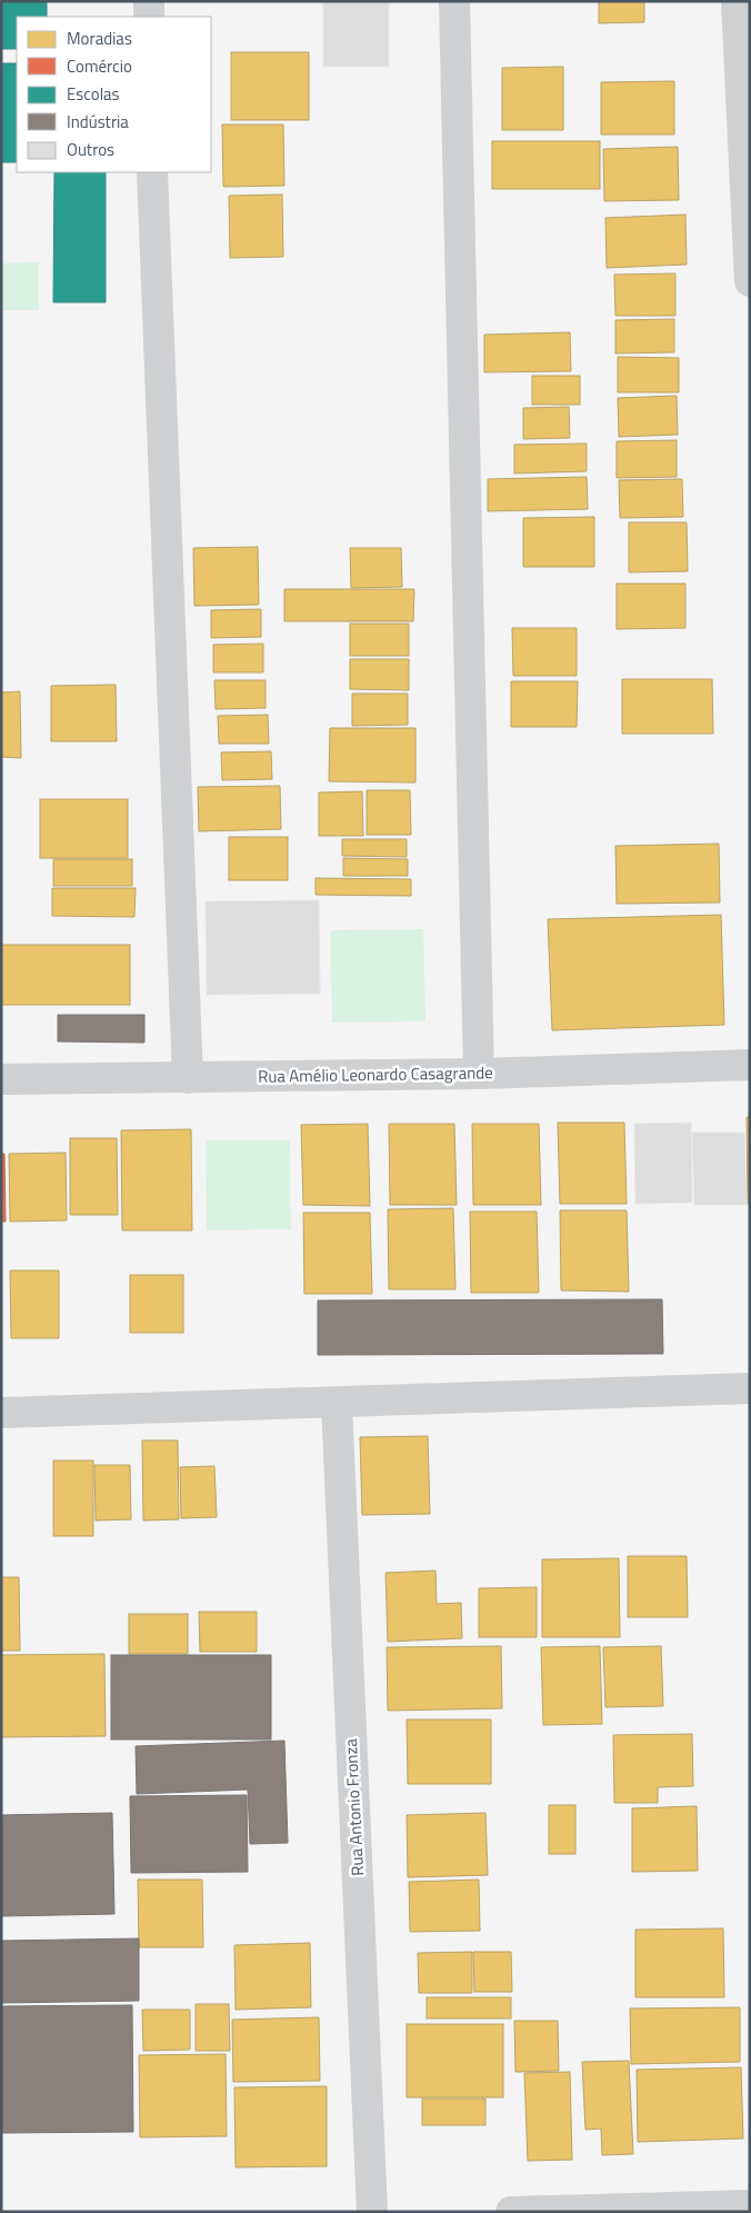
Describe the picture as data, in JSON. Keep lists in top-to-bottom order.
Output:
{
  "streets": {
    "street": ["Rua Amélio Leonardo Casagrande", "Rua Antonio Fronza"]
  },
  "legend": [
    "Moradias",
    "Comércio",
    "Escolas",
    "Indústria",
    "Outros"
  ]
}
